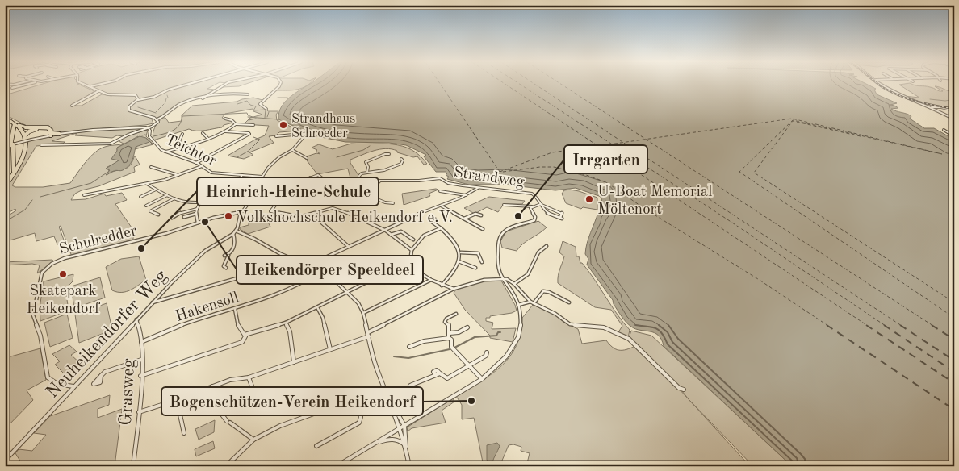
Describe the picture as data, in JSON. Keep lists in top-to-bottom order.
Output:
{
  "streets": {
    "street": [
      "Teichtor",
      "Strandweg",
      "Schulredder",
      "Hakensoll",
      "Neuheikendorfer Weg",
      "Grasweg"
    ]
  },
  "crossings": [
    ["Schulredder", "Neuheikendorfer Weg"],
    ["Hakensoll", "Grasweg"],
    ["Neuheikendorfer Weg", "Grasweg"]
  ],
  "places": [
    "Strandhaus Schroeder",
    "U-Boat Memorial Möltenort",
    "Volkshochschule Heikendorf e.V.",
    "Irrgarten",
    "Heikendörper Speeldeel",
    "Heinrich-Heine-Schule",
    "Skatepark Heikendorf",
    "Bogenschützen-Verein Heikendorf"
  ]
}
